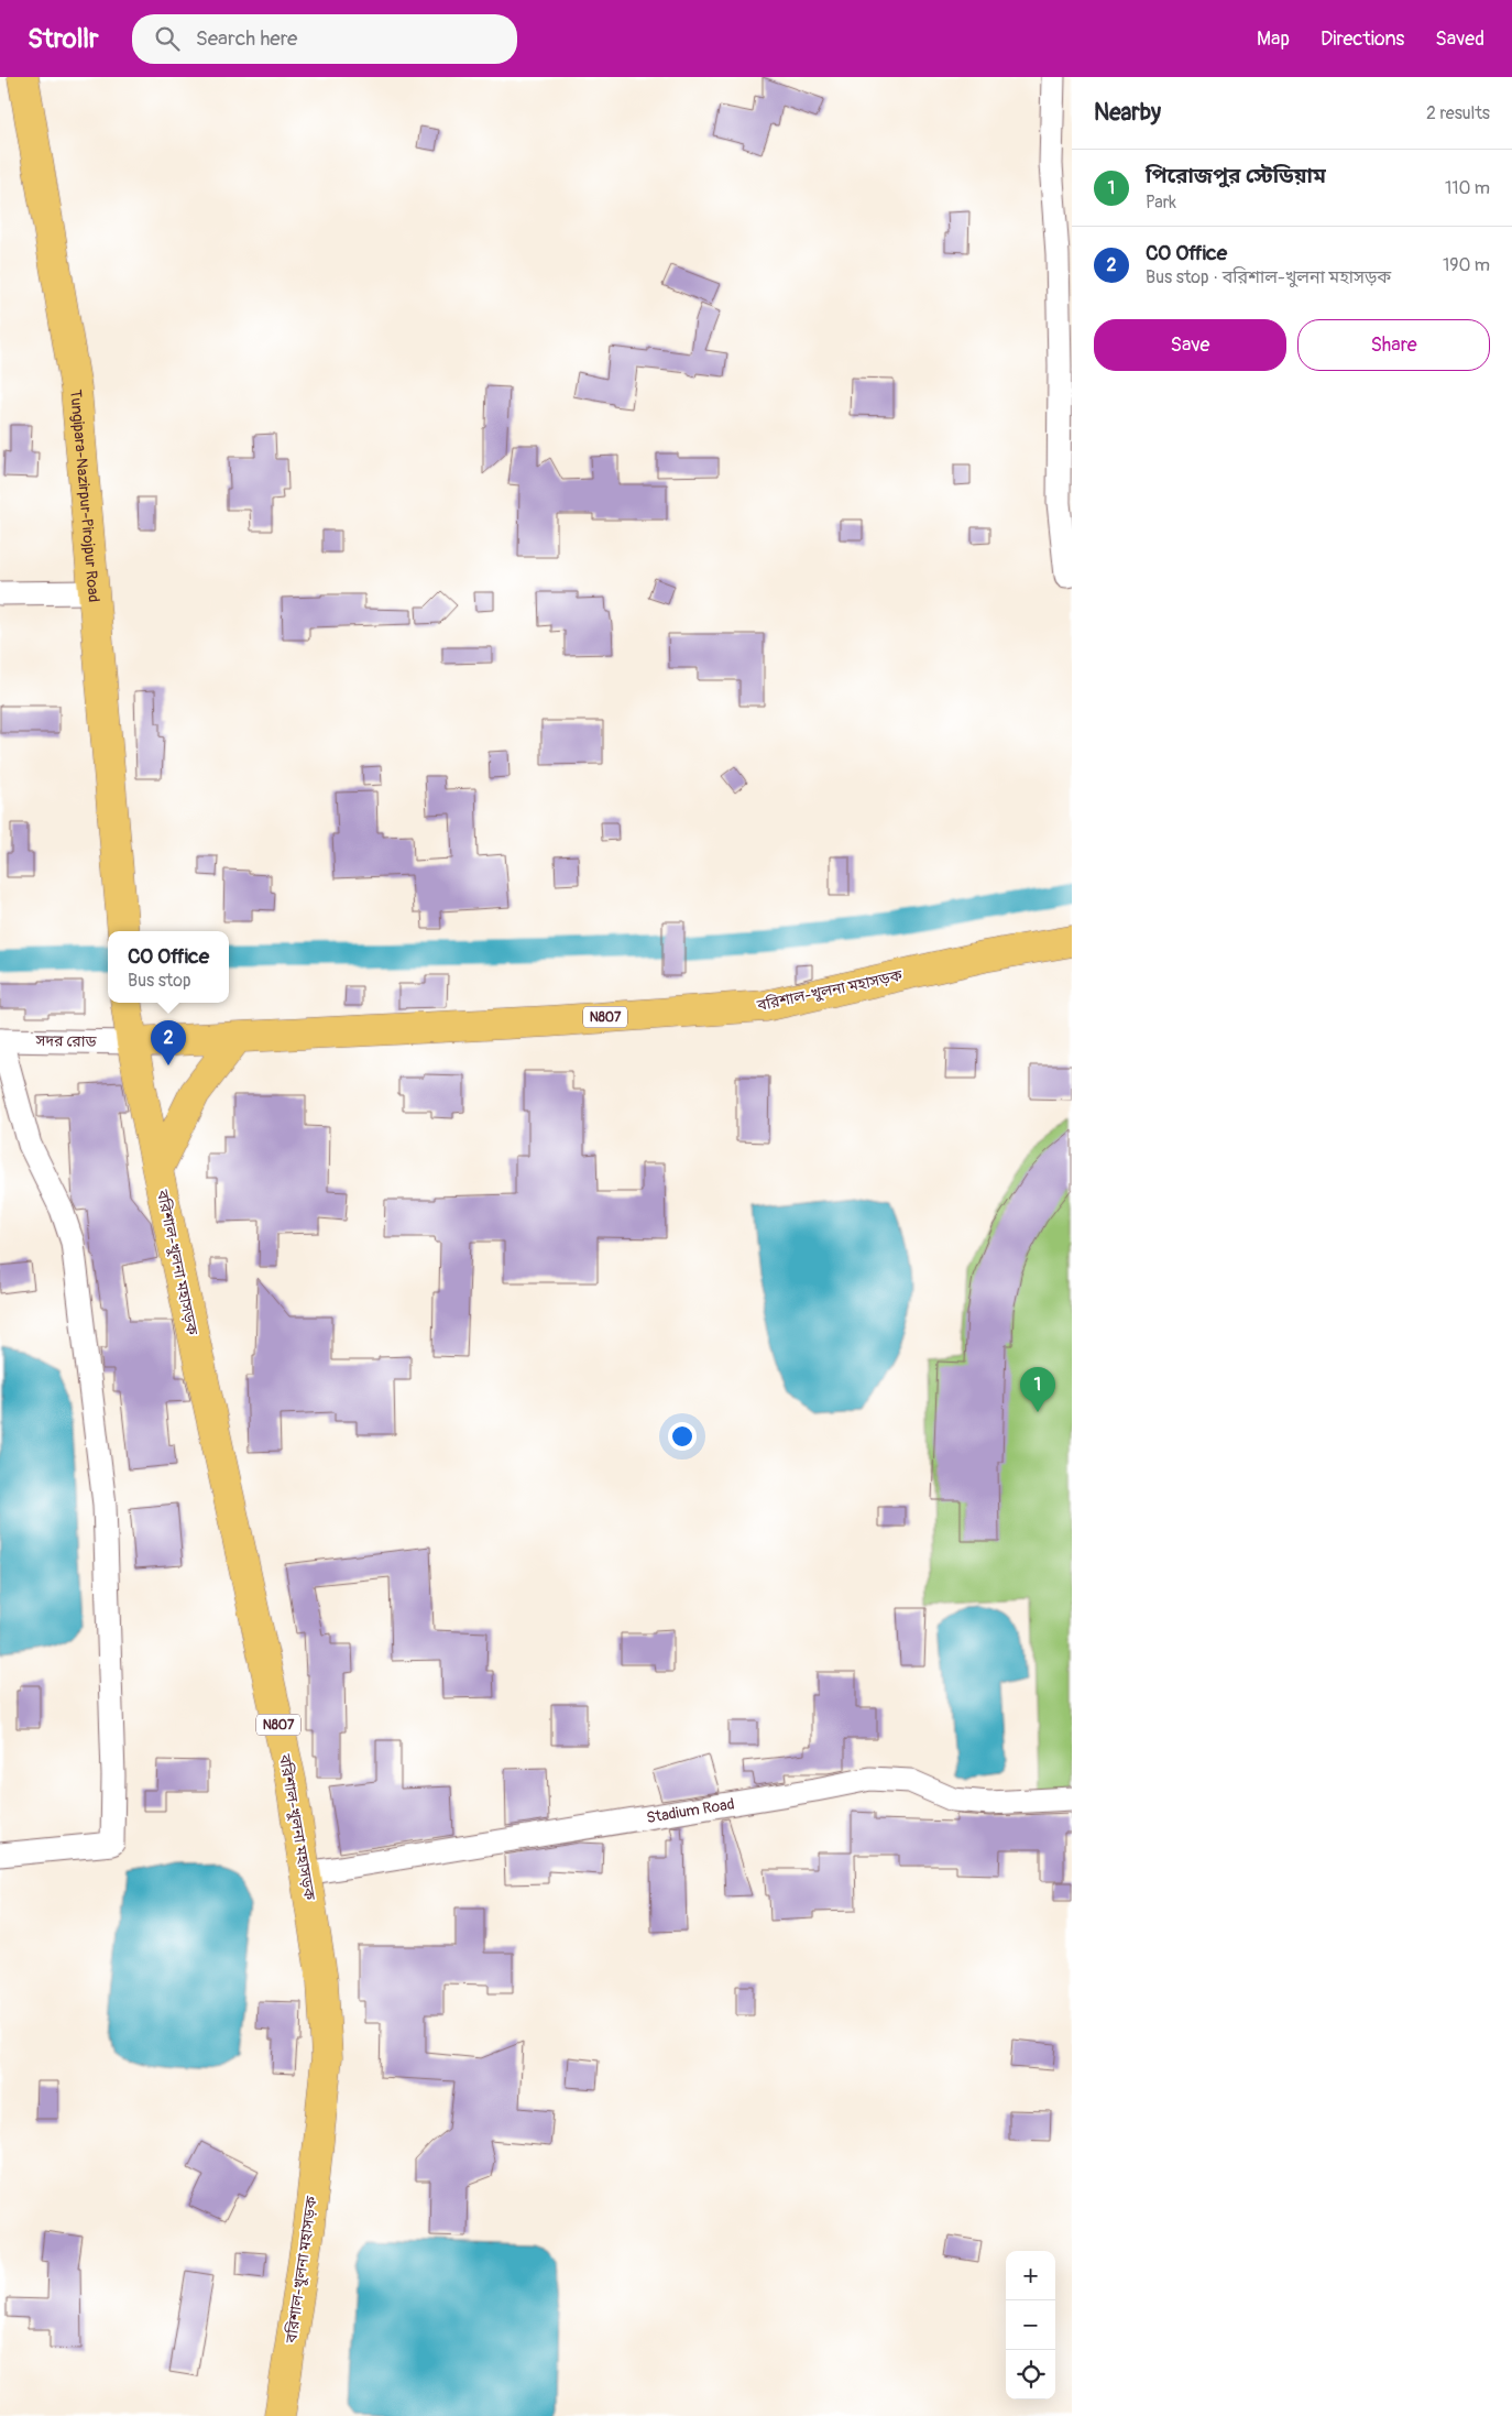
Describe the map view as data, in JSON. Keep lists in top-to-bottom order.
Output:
{
  "streets": {
    "main road": ["Tungipara-Nazirpur-Pirojpur Road", "বরিশাল-খুলনা মহাসড়ক", "N807"],
    "street": ["সদর রোড", "Stadium Road"]
  },
  "crossings": [
    ["বরিশাল-খুলনা মহাসড়ক", "সদর রোড"],
    ["বরিশাল-খুলনা মহাসড়ক", "Stadium Road"]
  ],
  "page": {
    "header": "Strollr",
    "search": "Search here",
    "nav": ["Map", "Directions", "Saved"],
    "heading": ["Nearby", "2 results"],
    "list": [
      {
        "mark": "1",
        "name": "পিরোজপুর স্টেডিয়াম",
        "note": "Park",
        "value": "110 m"
      },
      {
        "mark": "2",
        "name": "CO Office",
        "note": "Bus stop · বরিশাল-খুলনা মহাসড়ক",
        "value": "190 m"
      }
    ],
    "buttons": ["Save", "Share"],
    "popup": ["CO Office", "Bus stop"],
    "pins": ["2", "1"],
    "map_buttons": ["+", "−"]
  }
}
